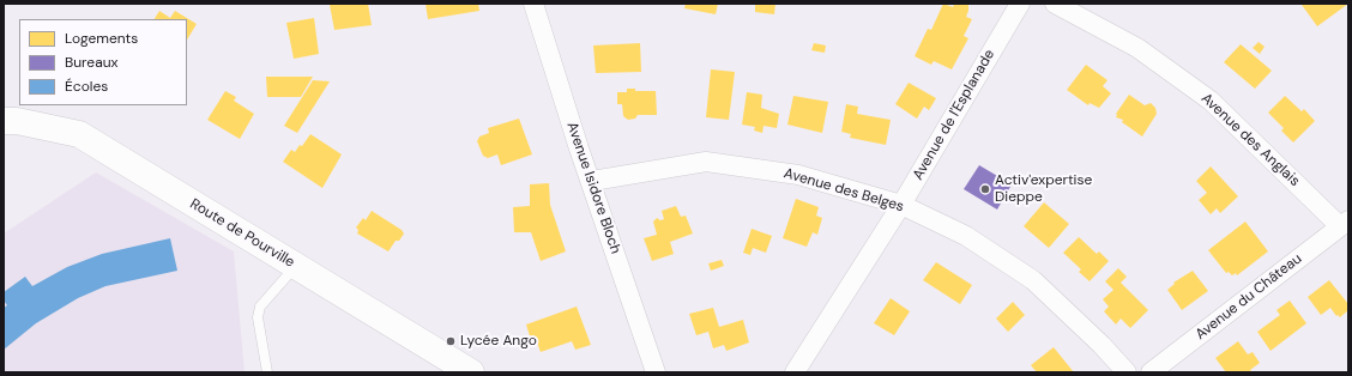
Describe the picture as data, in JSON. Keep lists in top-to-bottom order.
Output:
{
  "streets": {
    "main road": ["Route de Pourville"],
    "street": [
      "Avenue de l'Esplanade",
      "Avenue des Anglais",
      "Avenue Isidore Bloch",
      "Avenue des Belges",
      "Avenue du Château"
    ]
  },
  "crossings": [
    ["Avenue de l'Esplanade", "Avenue des Belges"],
    ["Avenue des Anglais", "Avenue du Château"],
    ["Avenue Isidore Bloch", "Avenue des Belges"]
  ],
  "places": ["Activ'expertise Dieppe", "Lycée Ango"],
  "legend": ["Logements", "Bureaux", "Écoles"]
}
